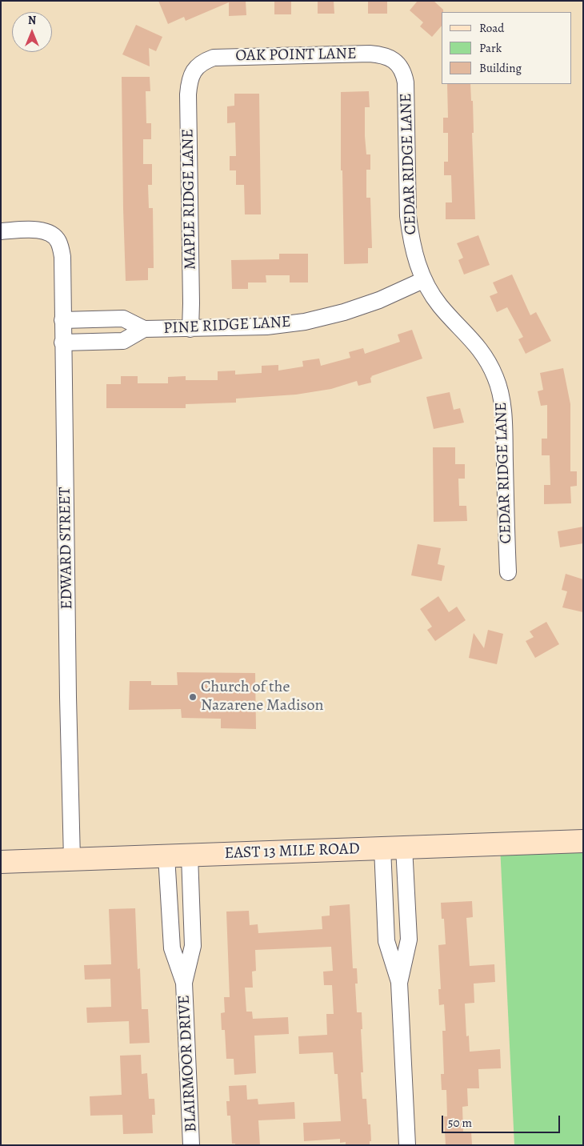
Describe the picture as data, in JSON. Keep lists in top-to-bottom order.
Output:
{
  "streets": {
    "main road": ["EAST 13 MILE ROAD"],
    "street": [
      "OAK POINT LANE",
      "CEDAR RIDGE LANE",
      "MAPLE RIDGE LANE",
      "PINE RIDGE LANE",
      "EDWARD STREET",
      "BLAIRMOOR DRIVE"
    ]
  },
  "crossings": [
    ["OAK POINT LANE", "CEDAR RIDGE LANE"],
    ["OAK POINT LANE", "MAPLE RIDGE LANE"],
    ["CEDAR RIDGE LANE", "PINE RIDGE LANE"],
    ["MAPLE RIDGE LANE", "PINE RIDGE LANE"],
    ["PINE RIDGE LANE", "EDWARD STREET"],
    ["EDWARD STREET", "EAST 13 MILE ROAD"],
    ["EAST 13 MILE ROAD", "BLAIRMOOR DRIVE"]
  ],
  "places": ["Church of the Nazarene Madison"],
  "legend": ["Road", "Park", "Building"],
  "scale_bar": "50 m",
  "north": "top"
}
